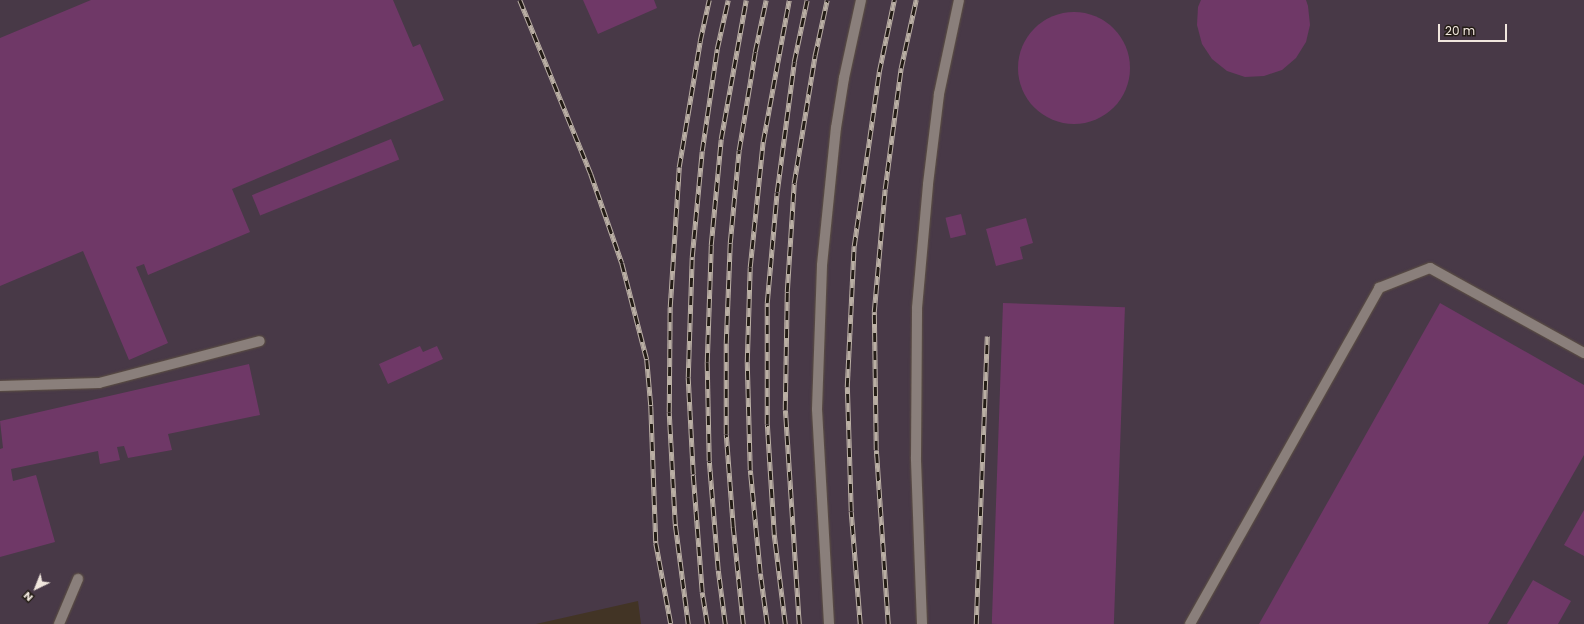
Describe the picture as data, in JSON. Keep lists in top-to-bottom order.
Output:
{
  "scale_bar": "20 m",
  "north": "bottom left"
}
